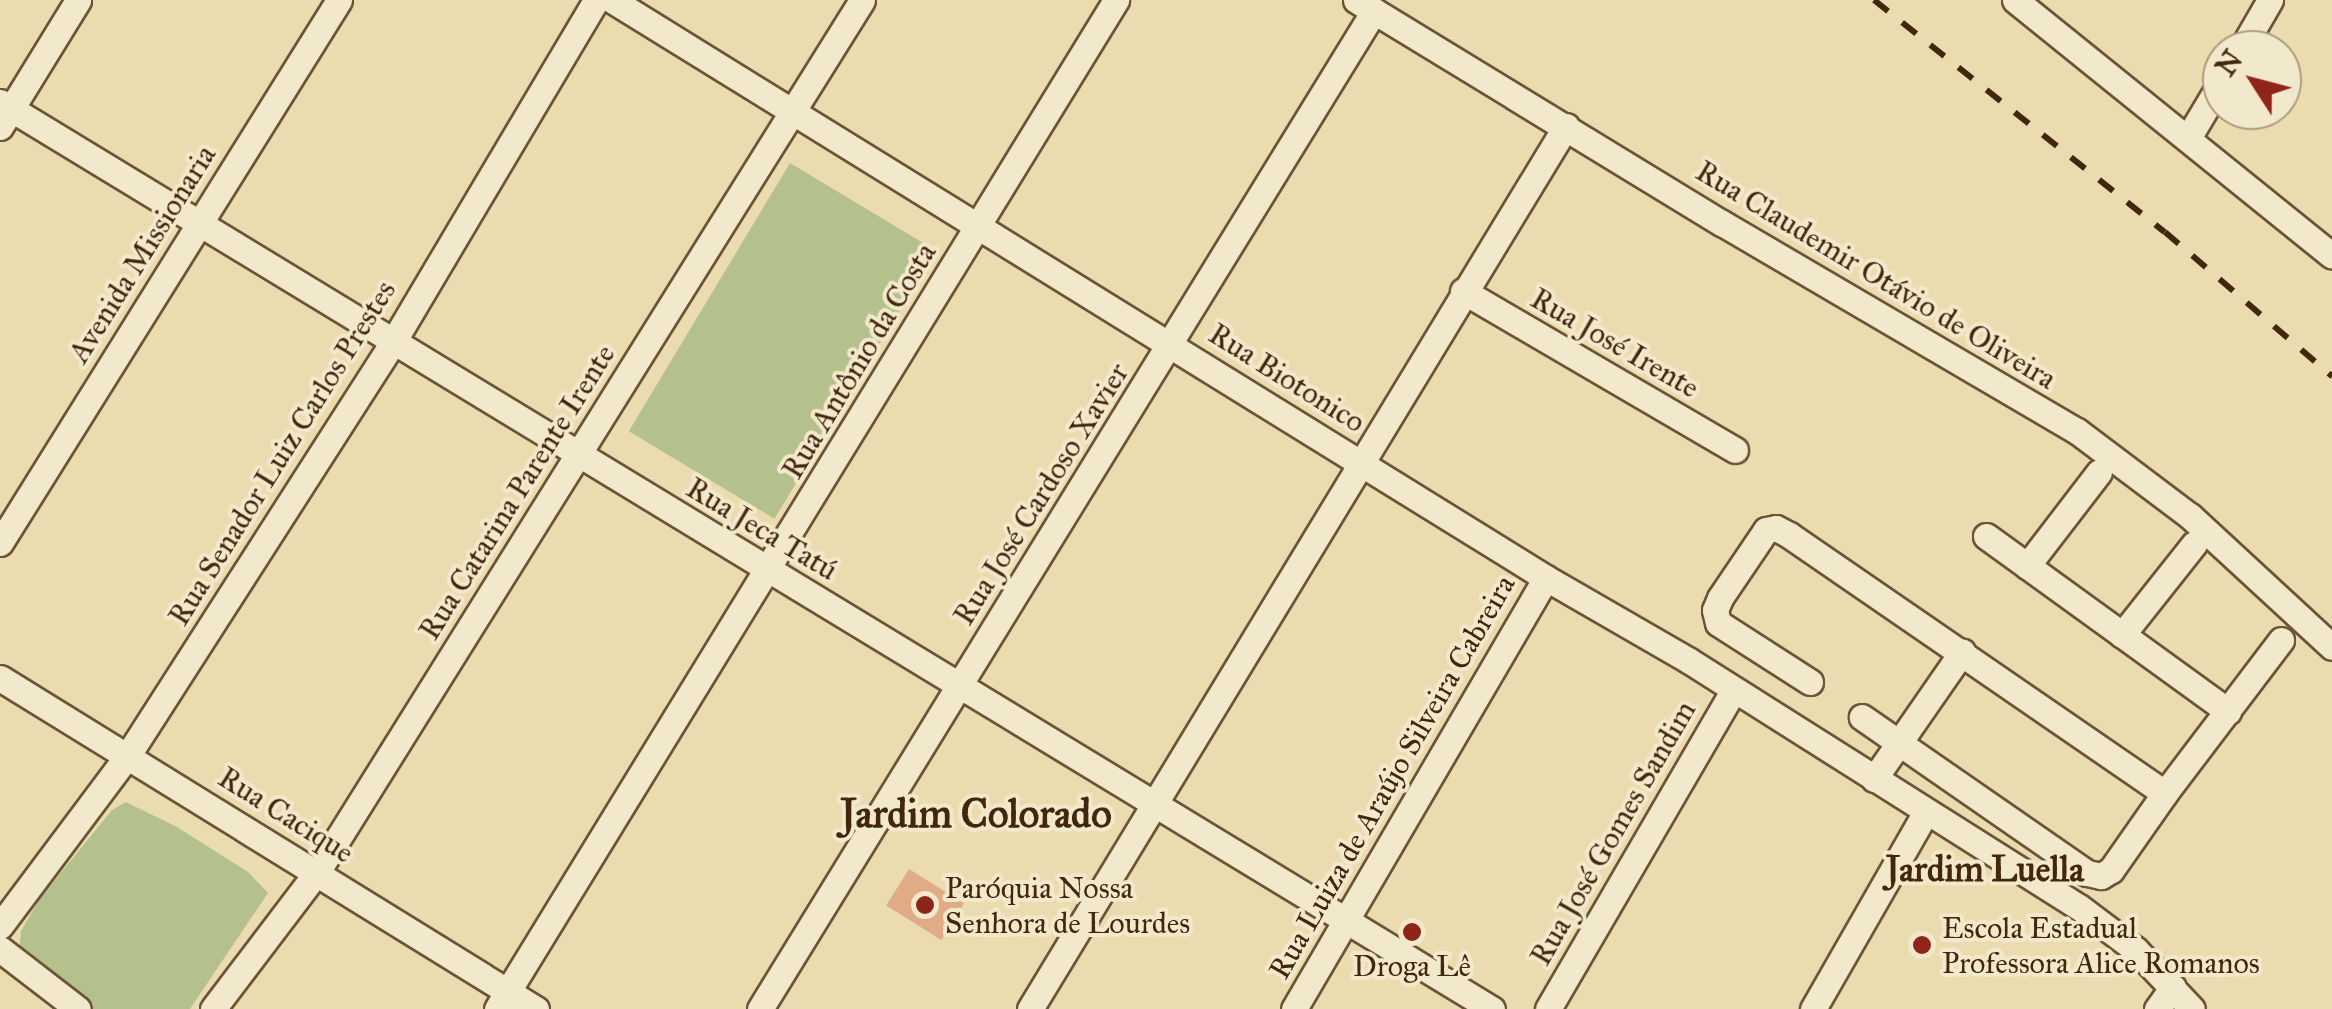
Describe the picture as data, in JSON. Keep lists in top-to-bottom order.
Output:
{
  "streets": {
    "street": [
      "Avenida Missionaria",
      "Rua Claudemir Otávio de Oliveira",
      "Rua José Irente",
      "Rua Antônio da Costa",
      "Rua Biotonico",
      "Rua Senador Luiz Carlos Prestes",
      "Rua Catarina Parente Irente",
      "Rua José Cardoso Xavier",
      "Rua Jeca Tatú",
      "Rua Luiza de Araújo Silveira Cabreira",
      "Rua Cacique",
      "Rua José Gomes Sandim"
    ]
  },
  "crossings": [
    ["Avenida Missionaria", "Rua Jeca Tatú"],
    ["Rua Claudemir Otávio de Oliveira", "Rua José Cardoso Xavier"],
    ["Rua Antônio da Costa", "Rua Biotonico"],
    ["Rua Antônio da Costa", "Rua Jeca Tatú"],
    ["Rua Antônio da Costa", "Rua Cacique"],
    ["Rua Biotonico", "Rua Catarina Parente Irente"],
    ["Rua Biotonico", "Rua José Cardoso Xavier"],
    ["Rua Biotonico", "Rua Luiza de Araújo Silveira Cabreira"],
    ["Rua Biotonico", "Rua José Gomes Sandim"],
    ["Rua Senador Luiz Carlos Prestes", "Rua Jeca Tatú"],
    ["Rua Senador Luiz Carlos Prestes", "Rua Cacique"],
    ["Rua Catarina Parente Irente", "Rua Jeca Tatú"],
    ["Rua Catarina Parente Irente", "Rua Cacique"],
    ["Rua José Cardoso Xavier", "Rua Jeca Tatú"],
    ["Rua Jeca Tatú", "Rua Luiza de Araújo Silveira Cabreira"]
  ],
  "districts": ["Jardim Colorado", "Jardim Luella"],
  "places": ["Paróquia Nossa Senhora de Lourdes", "Droga Lê", "Escola Estadual Professora Alice Romanos"],
  "north": "top left"
}
